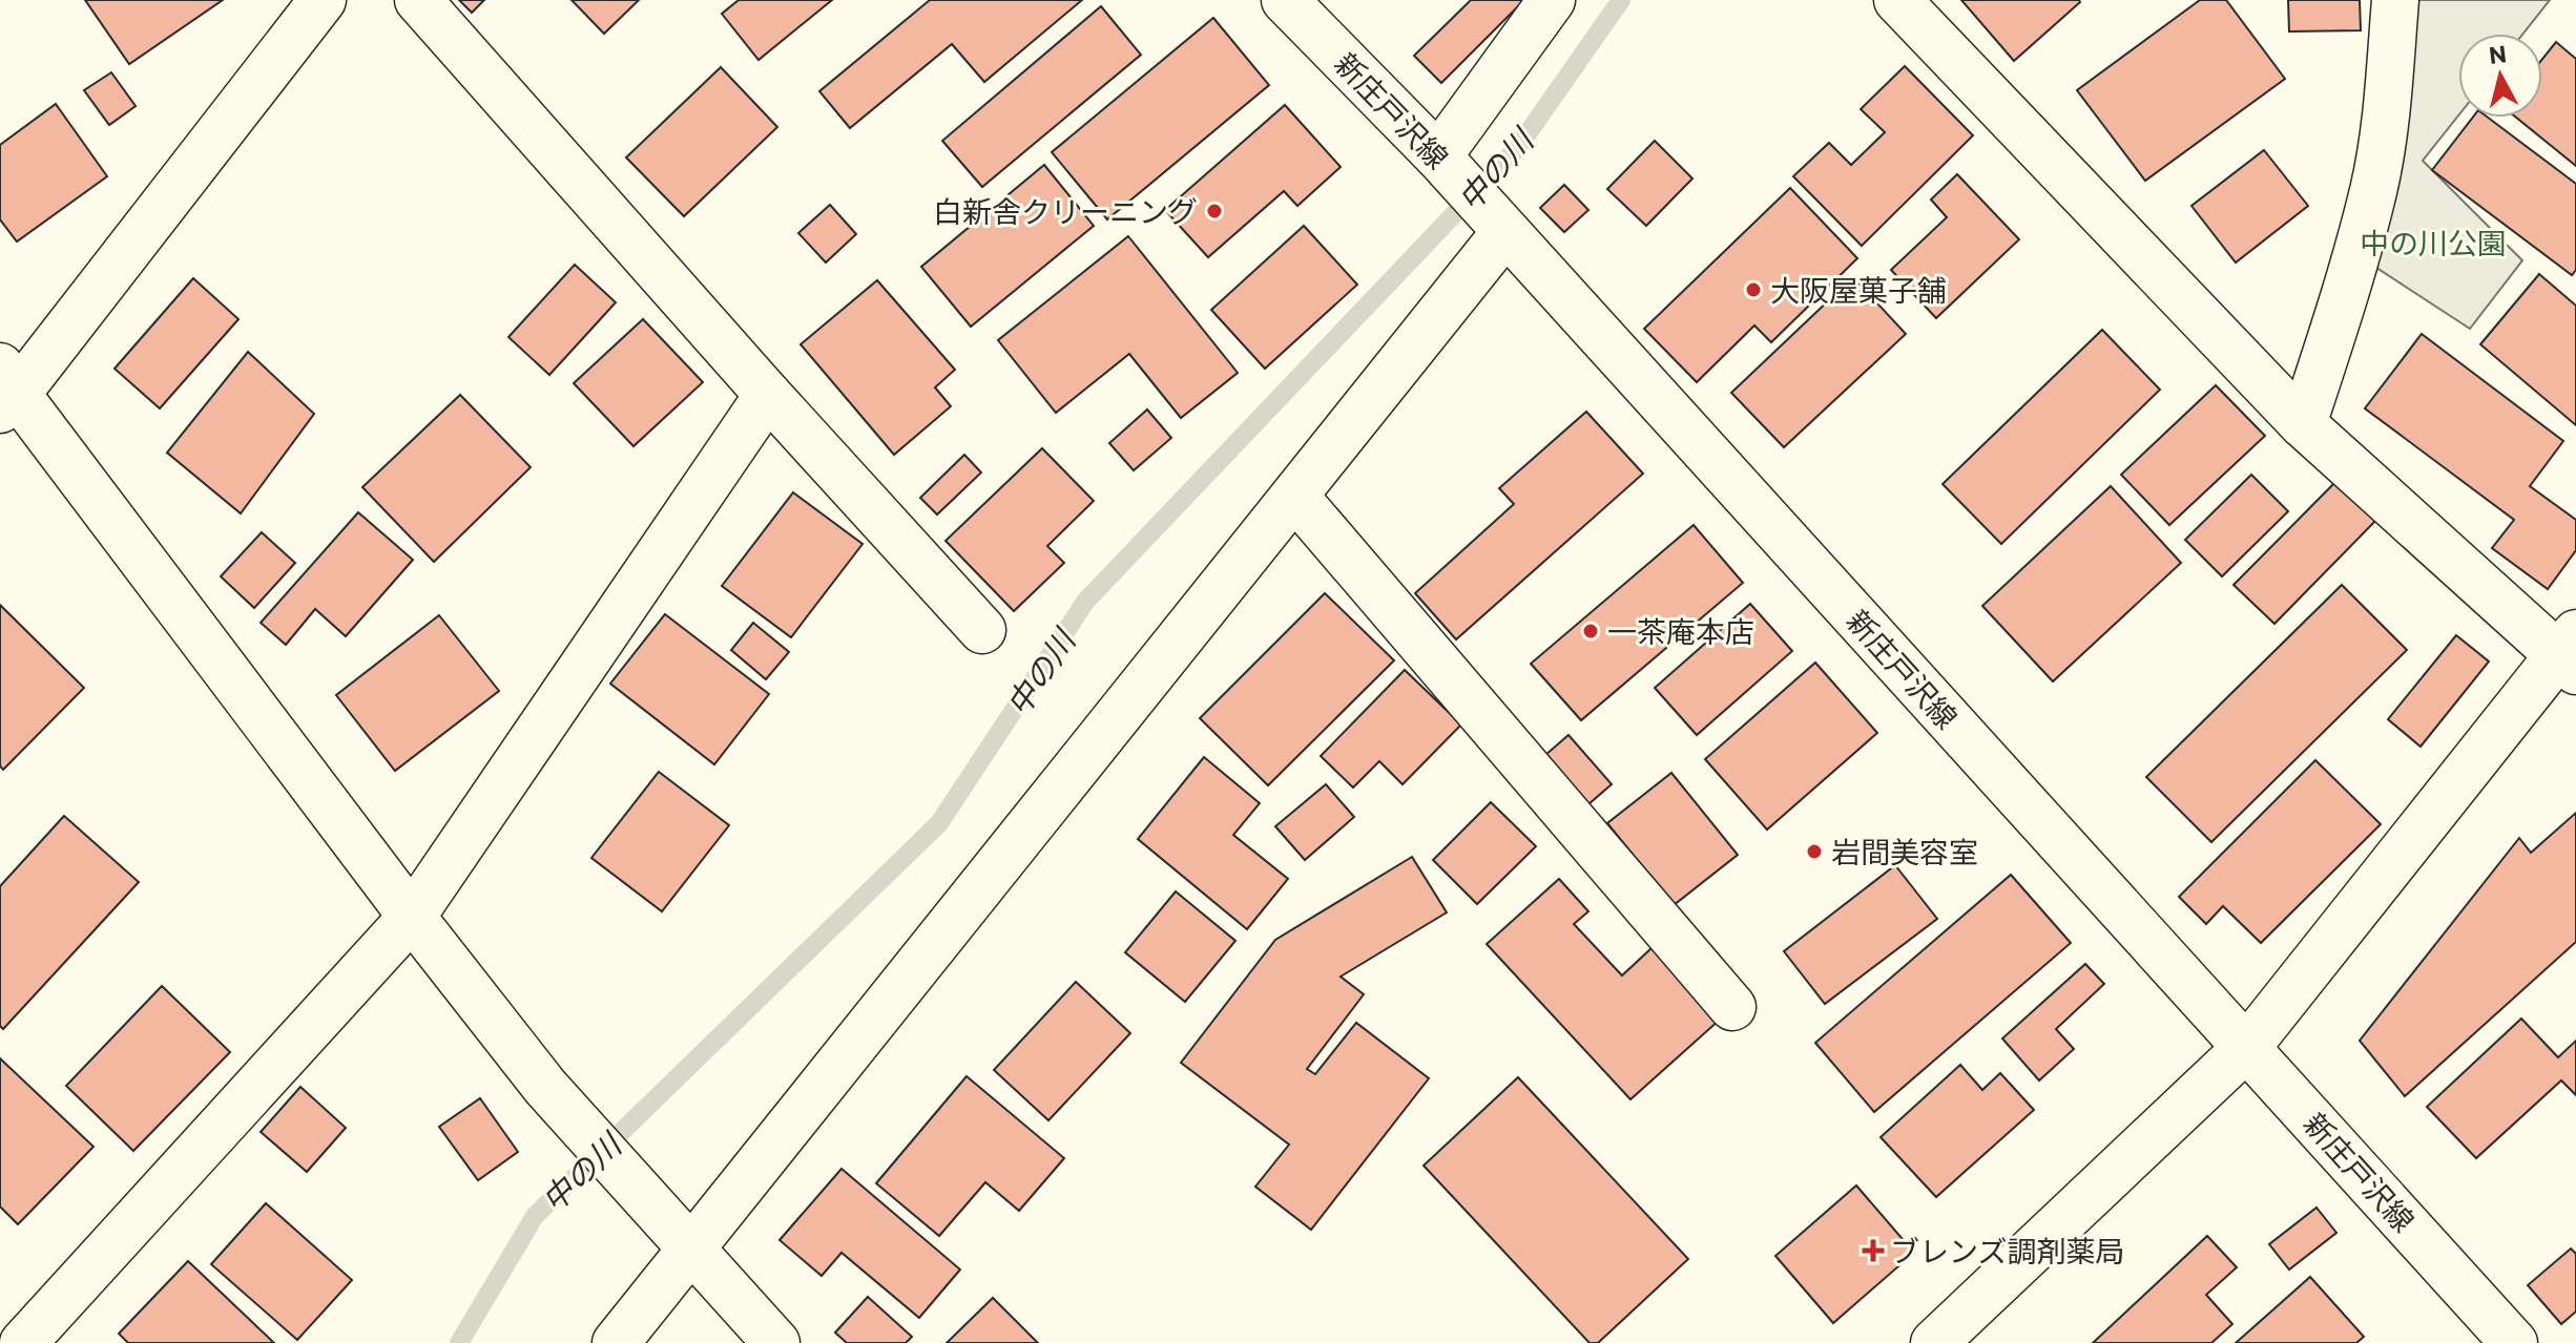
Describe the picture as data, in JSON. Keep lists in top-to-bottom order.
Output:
{
  "streets": {
    "street": ["新庄戸沢線"]
  },
  "water": ["中の川"],
  "parks": ["中の川公園"],
  "places": {
    "other": [
      "白新舎クリーニング",
      "大阪屋菓子舗",
      "一茶庵本店",
      "岩間美容室"
    ],
    "health": ["ブレンズ調剤薬局"]
  },
  "north": "top"
}
